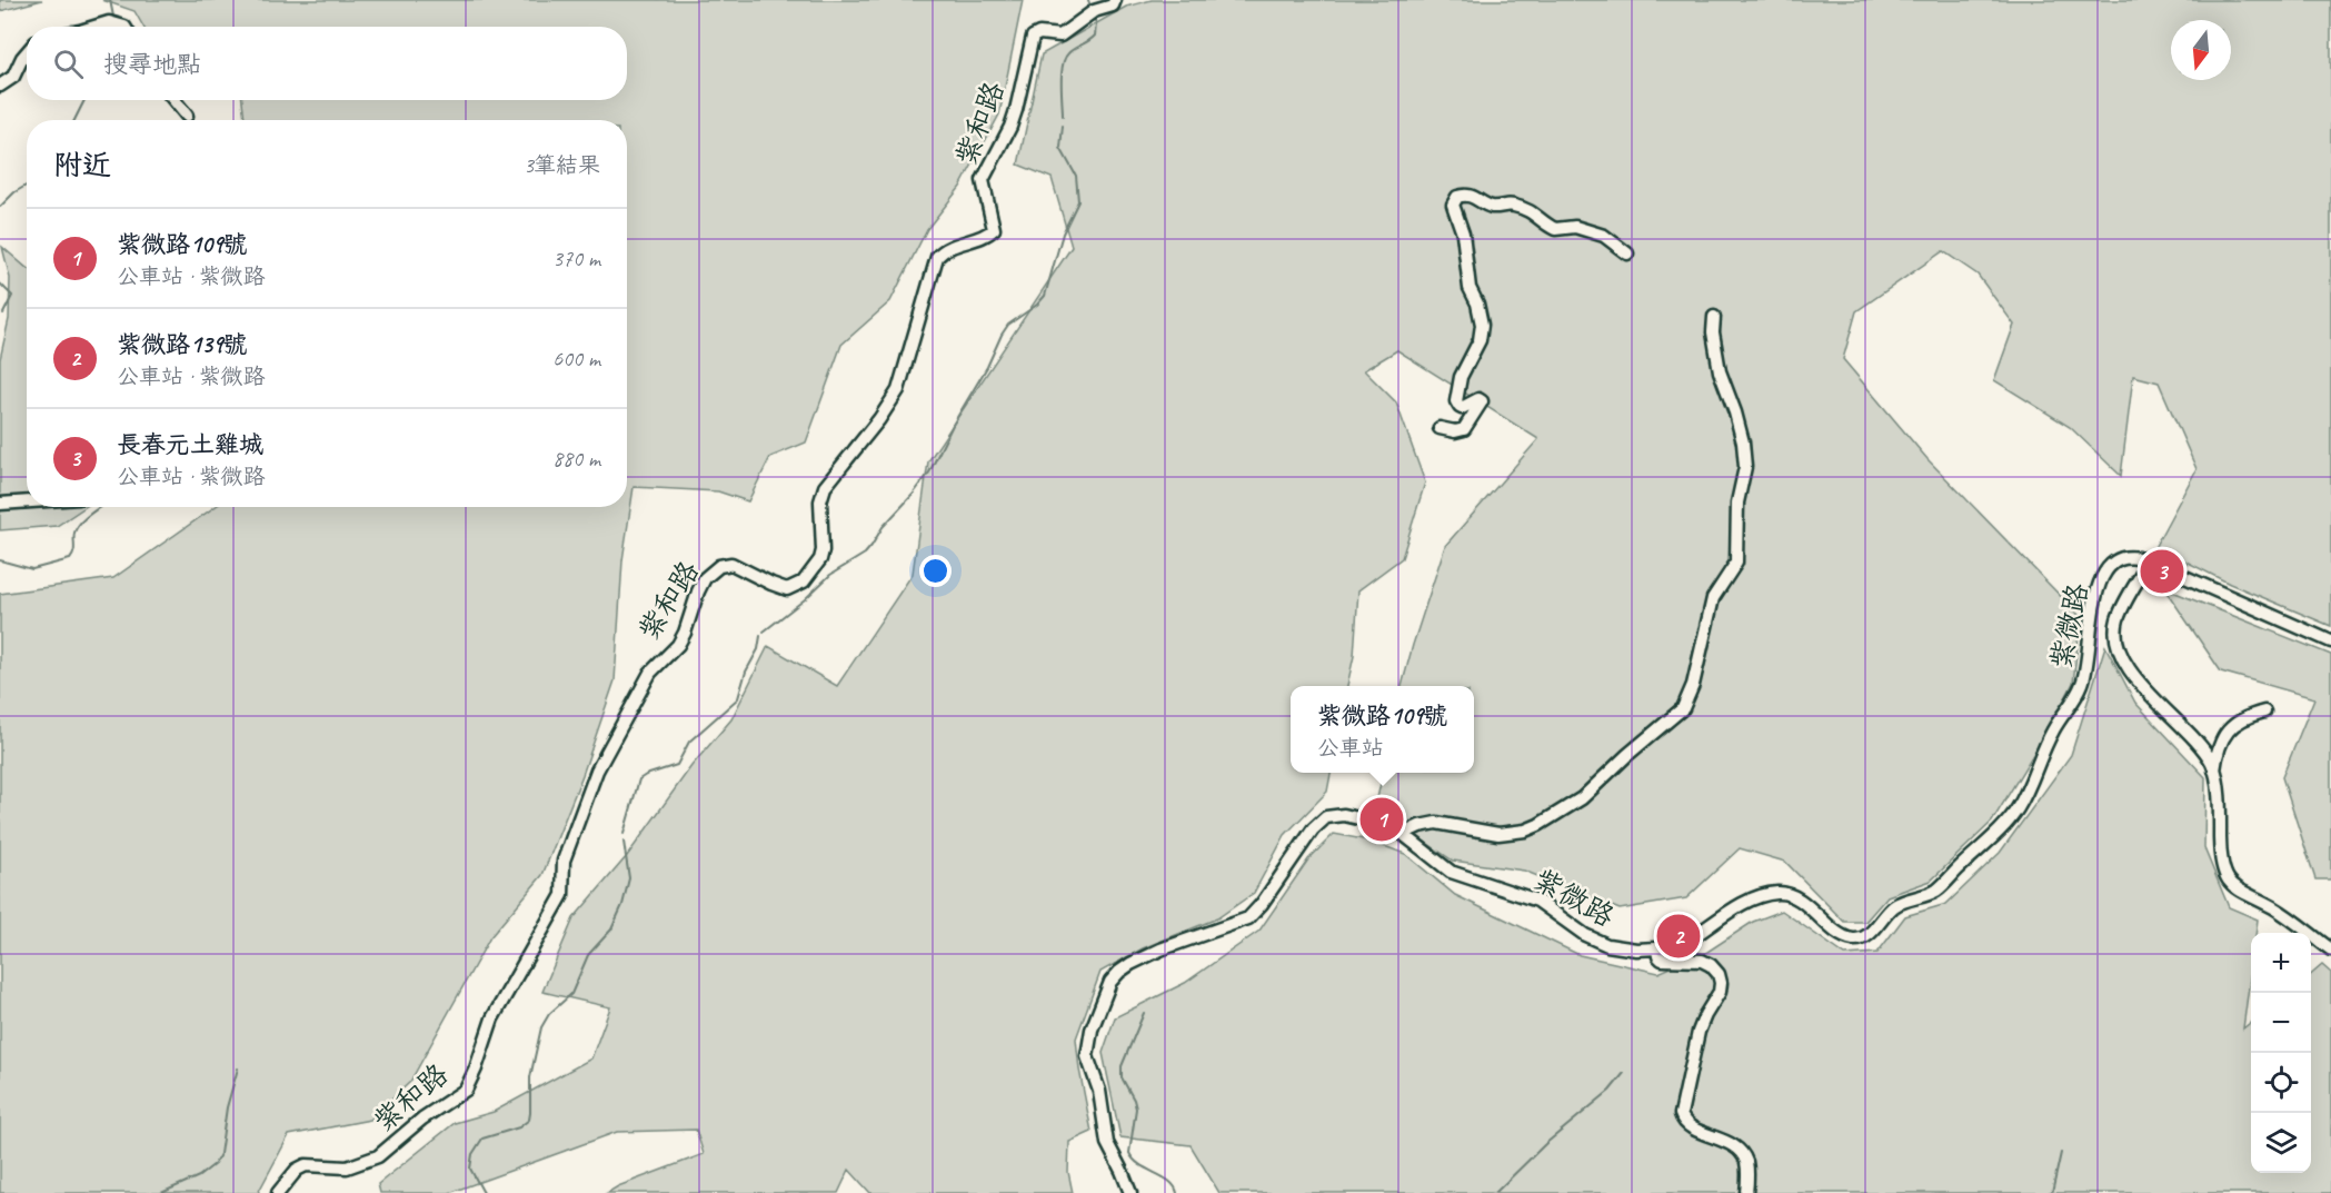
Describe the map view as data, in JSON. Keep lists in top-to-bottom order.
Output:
{
  "streets": {
    "street": ["紫和路", "紫微路"]
  },
  "north": "bottom",
  "page": {
    "search": "搜尋地點",
    "heading": ["附近", "3筆結果"],
    "list": [
      {
        "mark": "1",
        "name": "紫微路109號",
        "note": "公車站 · 紫微路",
        "value": "370 m"
      },
      {
        "mark": "2",
        "name": "紫微路139號",
        "note": "公車站 · 紫微路",
        "value": "600 m"
      },
      {
        "mark": "3",
        "name": "長春元土雞城",
        "note": "公車站 · 紫微路",
        "value": "880 m"
      }
    ],
    "pins": ["3", "1", "2"],
    "popup": ["紫微路109號", "公車站"],
    "map_buttons": ["+", "−"]
  }
}
